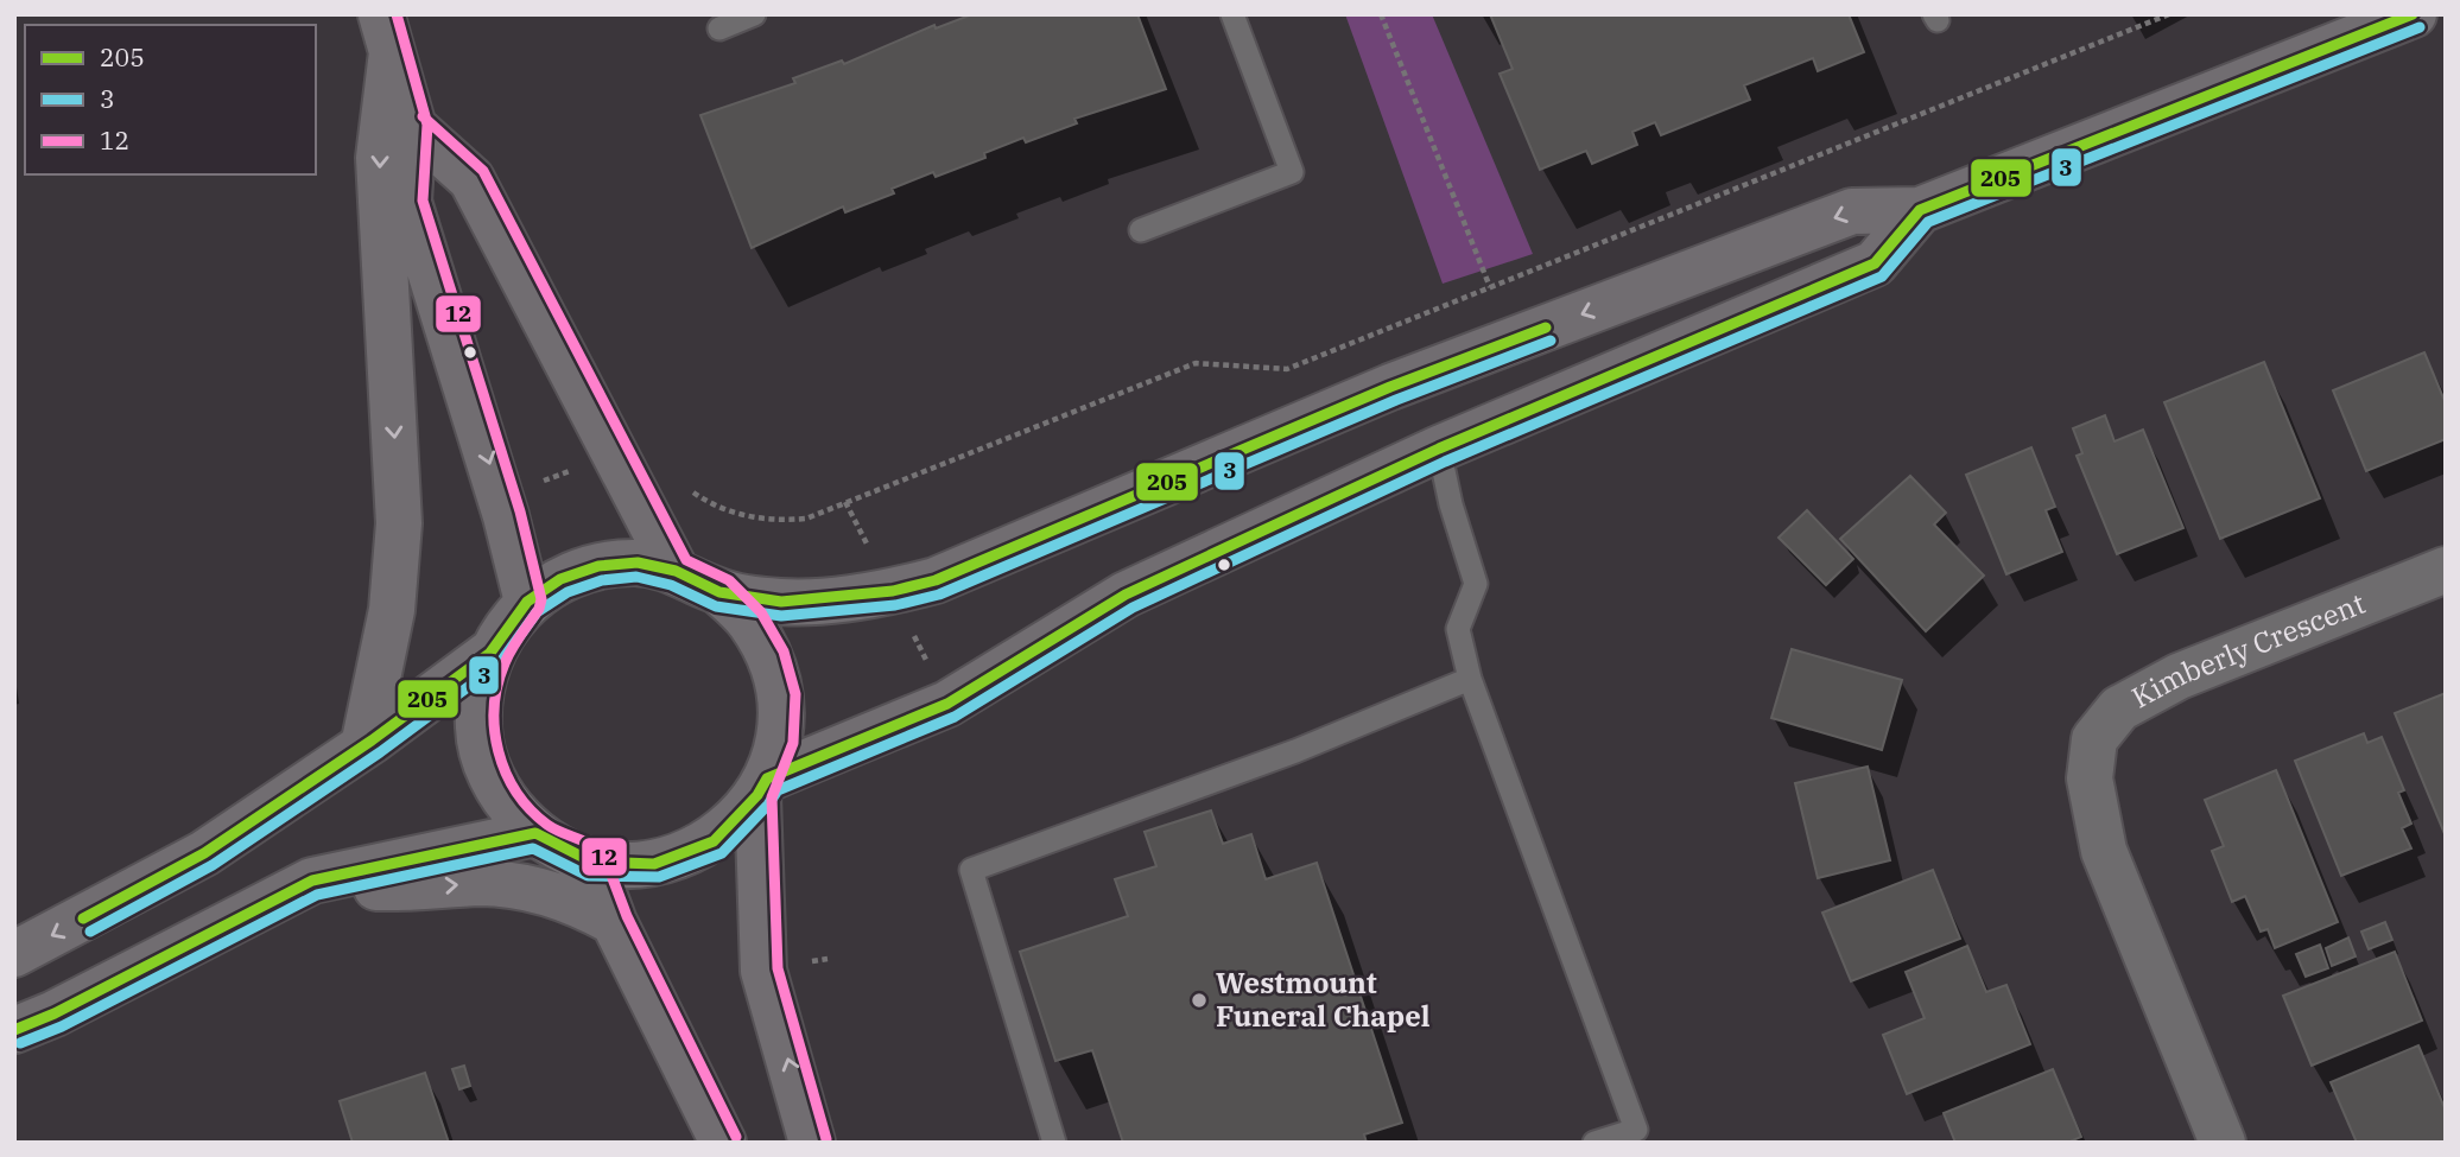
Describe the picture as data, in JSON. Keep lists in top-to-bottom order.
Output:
{
  "streets": {
    "street": ["Kimberly Crescent"]
  },
  "places": ["Westmount Funeral Chapel"],
  "lines": ["transit line 205", "transit line 12", "transit line 3"],
  "legend": ["205", "3", "12"]
}
